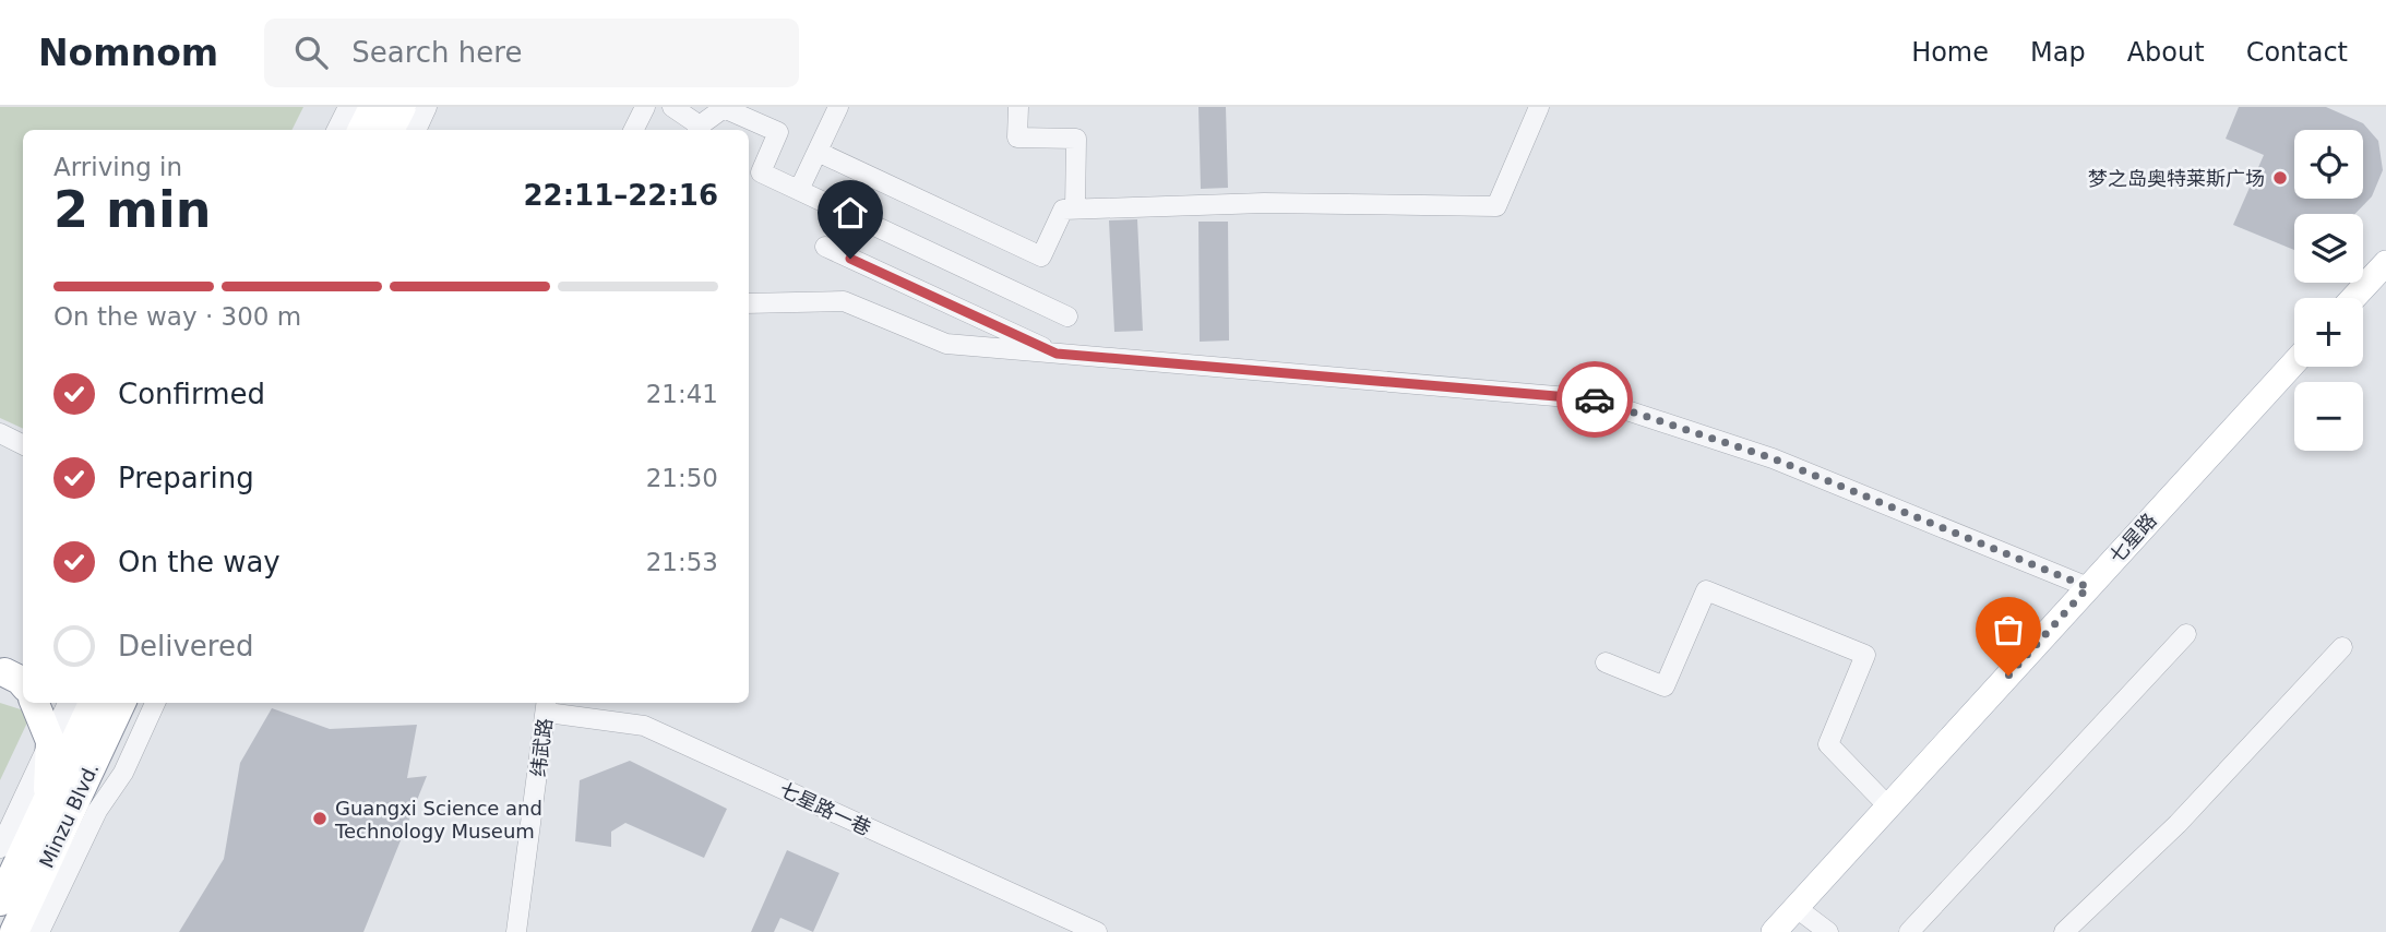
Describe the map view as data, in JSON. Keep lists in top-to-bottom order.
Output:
{
  "streets": {
    "highway": ["Minzu Blvd."],
    "main road": ["七星路"],
    "street": ["纬武路", "七星路一巷"]
  },
  "crossings": [
    ["纬武路", "七星路一巷"]
  ],
  "places": ["梦之岛奥特莱斯广场", "Guangxi Science and Technology Museum"],
  "page": {
    "header": "Nomnom",
    "search": "Search here",
    "nav": [
      "Home",
      "Map",
      "About",
      "Contact"
    ],
    "map_buttons": ["+", "−"],
    "heading": ["2 min", "Arriving in", "22:11–22:16"],
    "bar": "On the way · 300 m",
    "list": [
      ["Confirmed", "21:41"],
      ["Preparing", "21:50"],
      ["On the way", "21:53"],
      "Delivered"
    ]
  }
}
